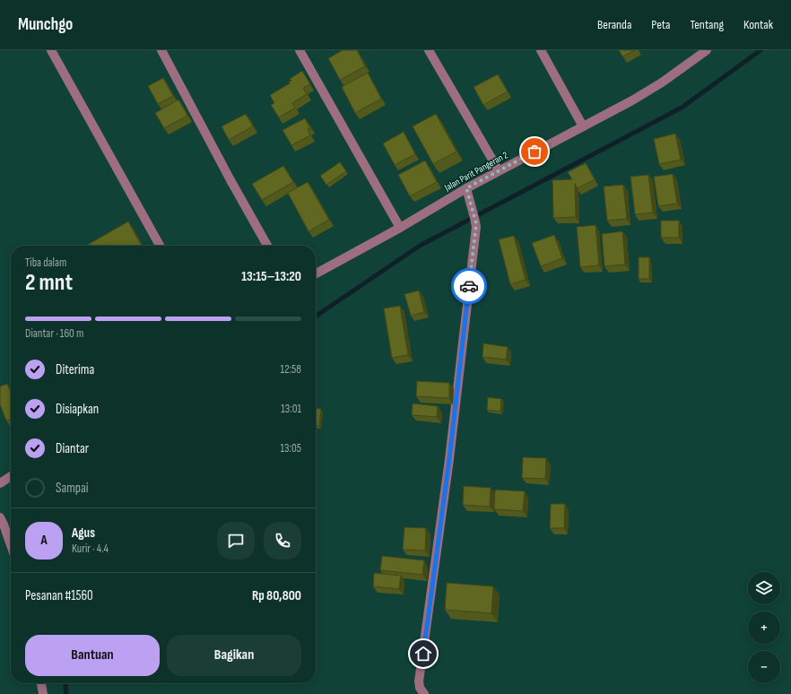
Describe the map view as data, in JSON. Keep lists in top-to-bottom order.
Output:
{
  "streets": {
    "street": ["Jalan Parit Pangeran 2"]
  },
  "page": {
    "header": "Munchgo",
    "nav": [
      "Beranda",
      "Peta",
      "Tentang",
      "Kontak"
    ],
    "heading": ["2 mnt", "Tiba dalam", "13:15–13:20"],
    "panel": [
      "Agus",
      "Kurir · 4.4",
      "Pesanan #1560",
      "Rp 80,800"
    ],
    "bar": "Diantar · 160 m",
    "list": [
      ["Diterima", "12:58"],
      ["Disiapkan", "13:01"],
      ["Diantar", "13:05"],
      "Sampai"
    ],
    "round": "A",
    "map_buttons": ["+", "−"],
    "buttons": ["Bantuan", "Bagikan"]
  }
}
